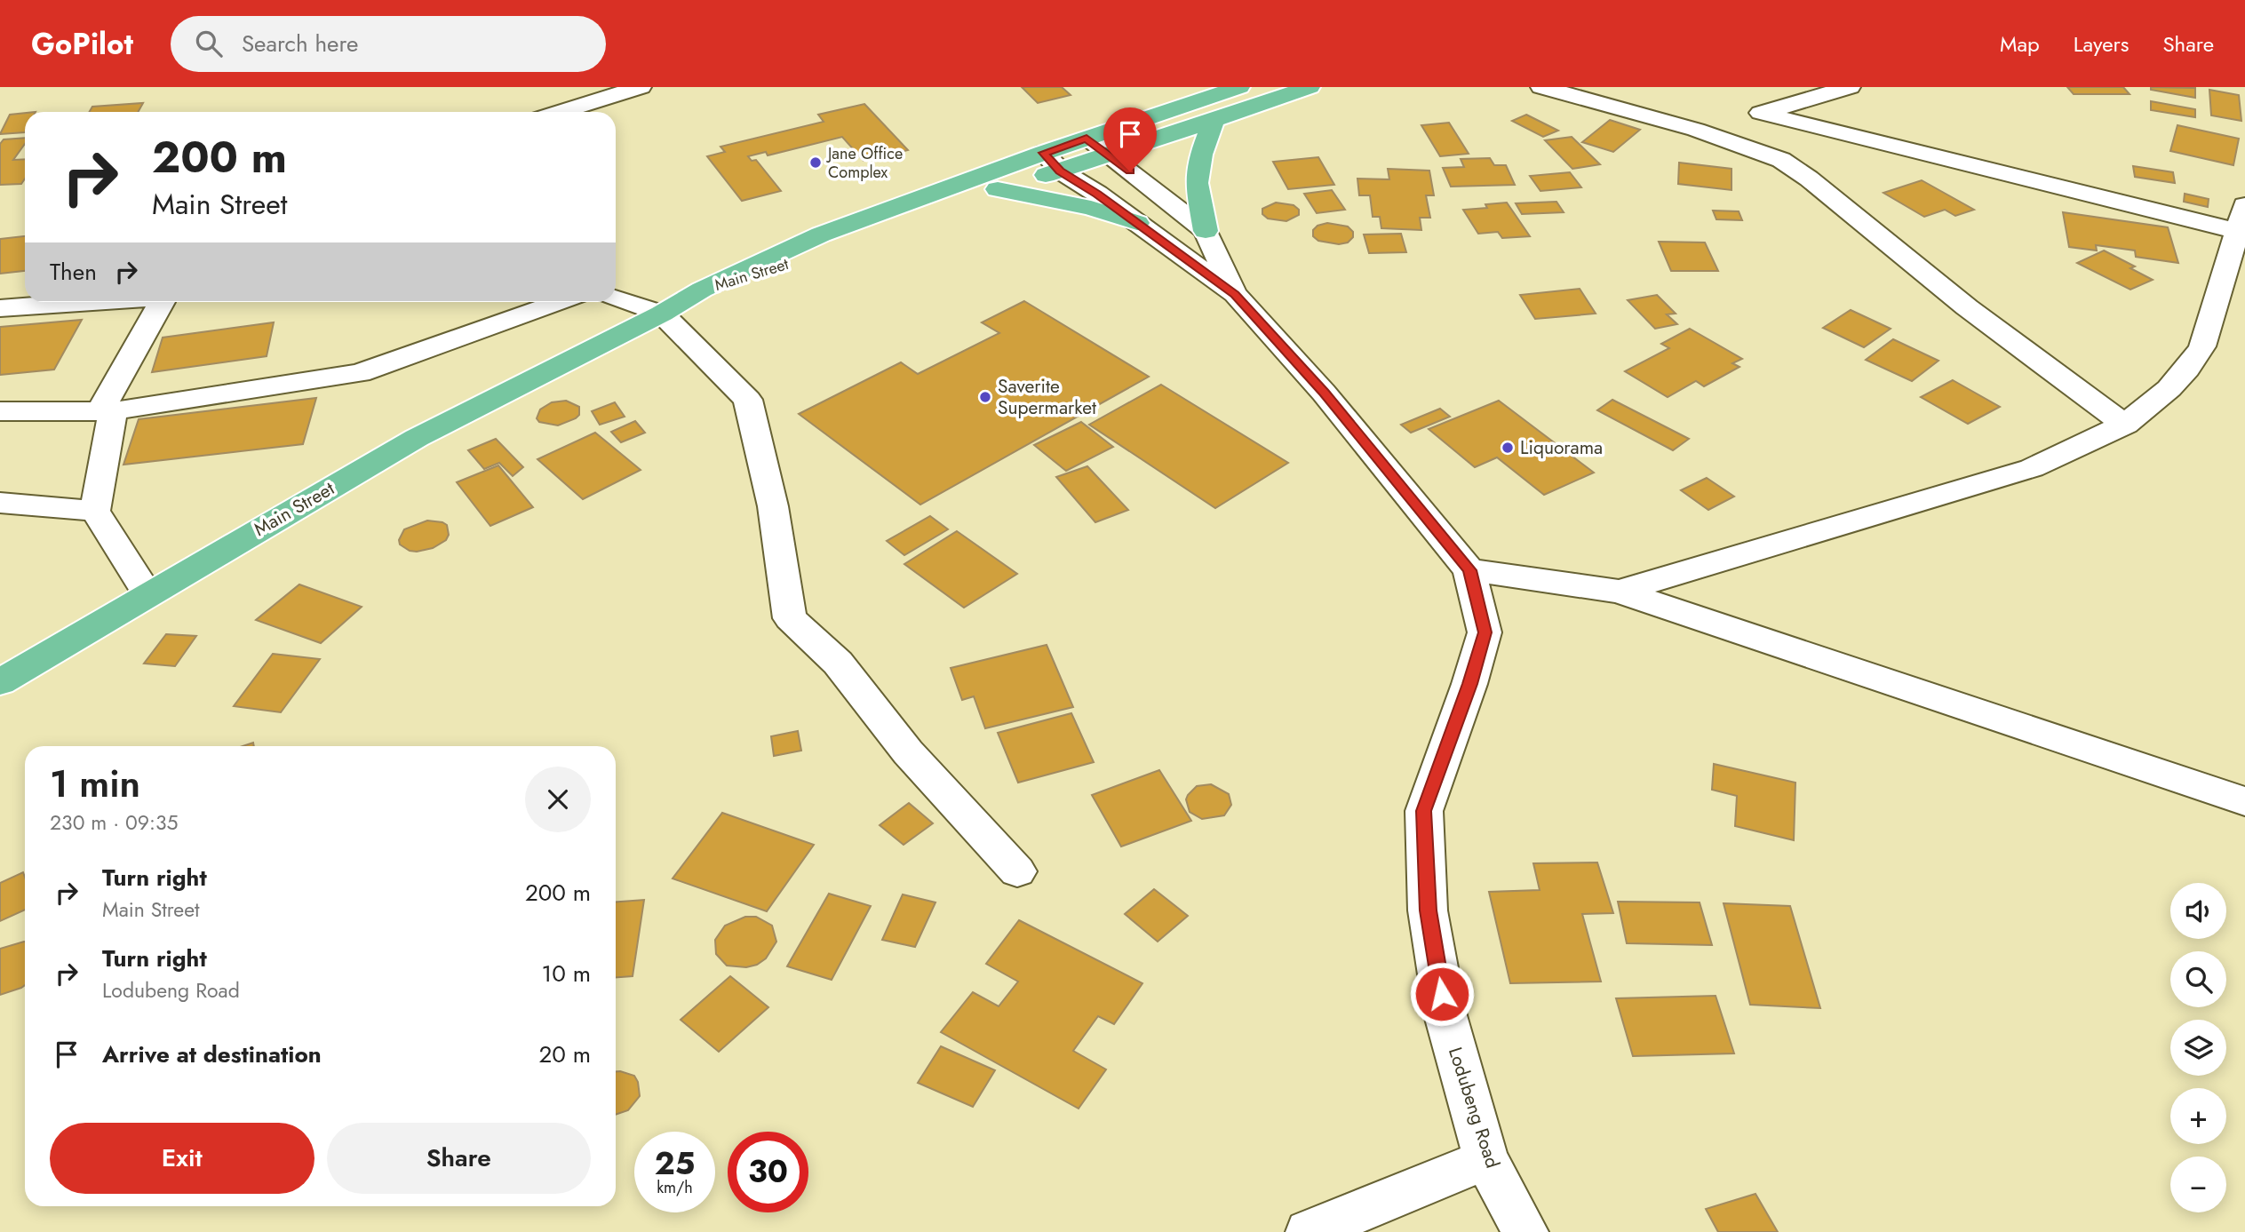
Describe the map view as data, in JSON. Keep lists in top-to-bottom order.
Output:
{
  "streets": {
    "highway": ["Main Street"],
    "street": ["Lodubeng Road"]
  },
  "crossings": [
    ["Main Street", "Lodubeng Road"]
  ],
  "places": ["Jane Office Complex", "Saverite Supermarket", "Liquorama"],
  "page": {
    "header": "GoPilot",
    "search": "Search here",
    "nav": ["Map", "Layers", "Share"],
    "turn": ["200 m", "Main Street"],
    "then": "Then",
    "heading": ["1 min", "230 m · 09:35"],
    "list": [
      {
        "name": "Turn right",
        "note": "Main Street",
        "value": "200 m"
      },
      {
        "name": "Turn right",
        "note": "Lodubeng Road",
        "value": "10 m"
      },
      {
        "name": "Arrive at destination",
        "value": "20 m"
      }
    ],
    "map_buttons": ["+", "−"],
    "buttons": ["Exit", "Share"],
    "speed": "25 km/h",
    "limit": "30"
  }
}
